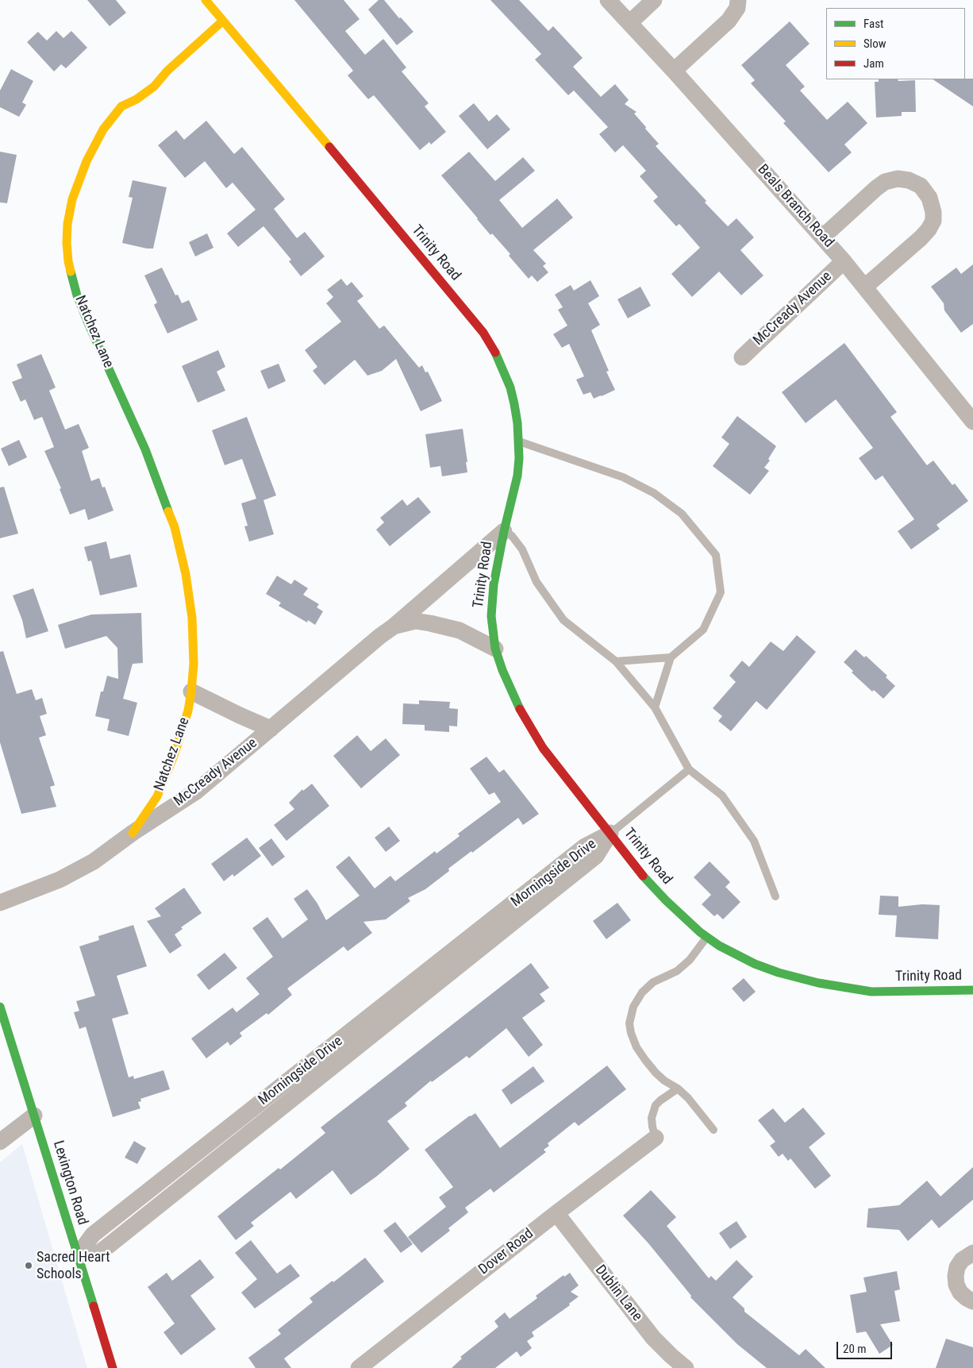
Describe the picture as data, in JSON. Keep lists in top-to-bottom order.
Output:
{
  "streets": {
    "street": [
      "Beals Branch Road",
      "Trinity Road",
      "McCready Avenue",
      "Natchez Lane",
      "Morningside Drive",
      "Lexington Road",
      "Dover Road",
      "Dublin Lane"
    ]
  },
  "crossings": [
    ["Beals Branch Road", "McCready Avenue"],
    ["Trinity Road", "McCready Avenue"],
    ["Trinity Road", "Natchez Lane"],
    ["Trinity Road", "Morningside Drive"],
    ["McCready Avenue", "Natchez Lane"],
    ["Morningside Drive", "Lexington Road"],
    ["Dover Road", "Dublin Lane"]
  ],
  "places": ["Sacred Heart Schools"],
  "legend": ["Fast", "Slow", "Jam"],
  "scale_bar": "20 m"
}
